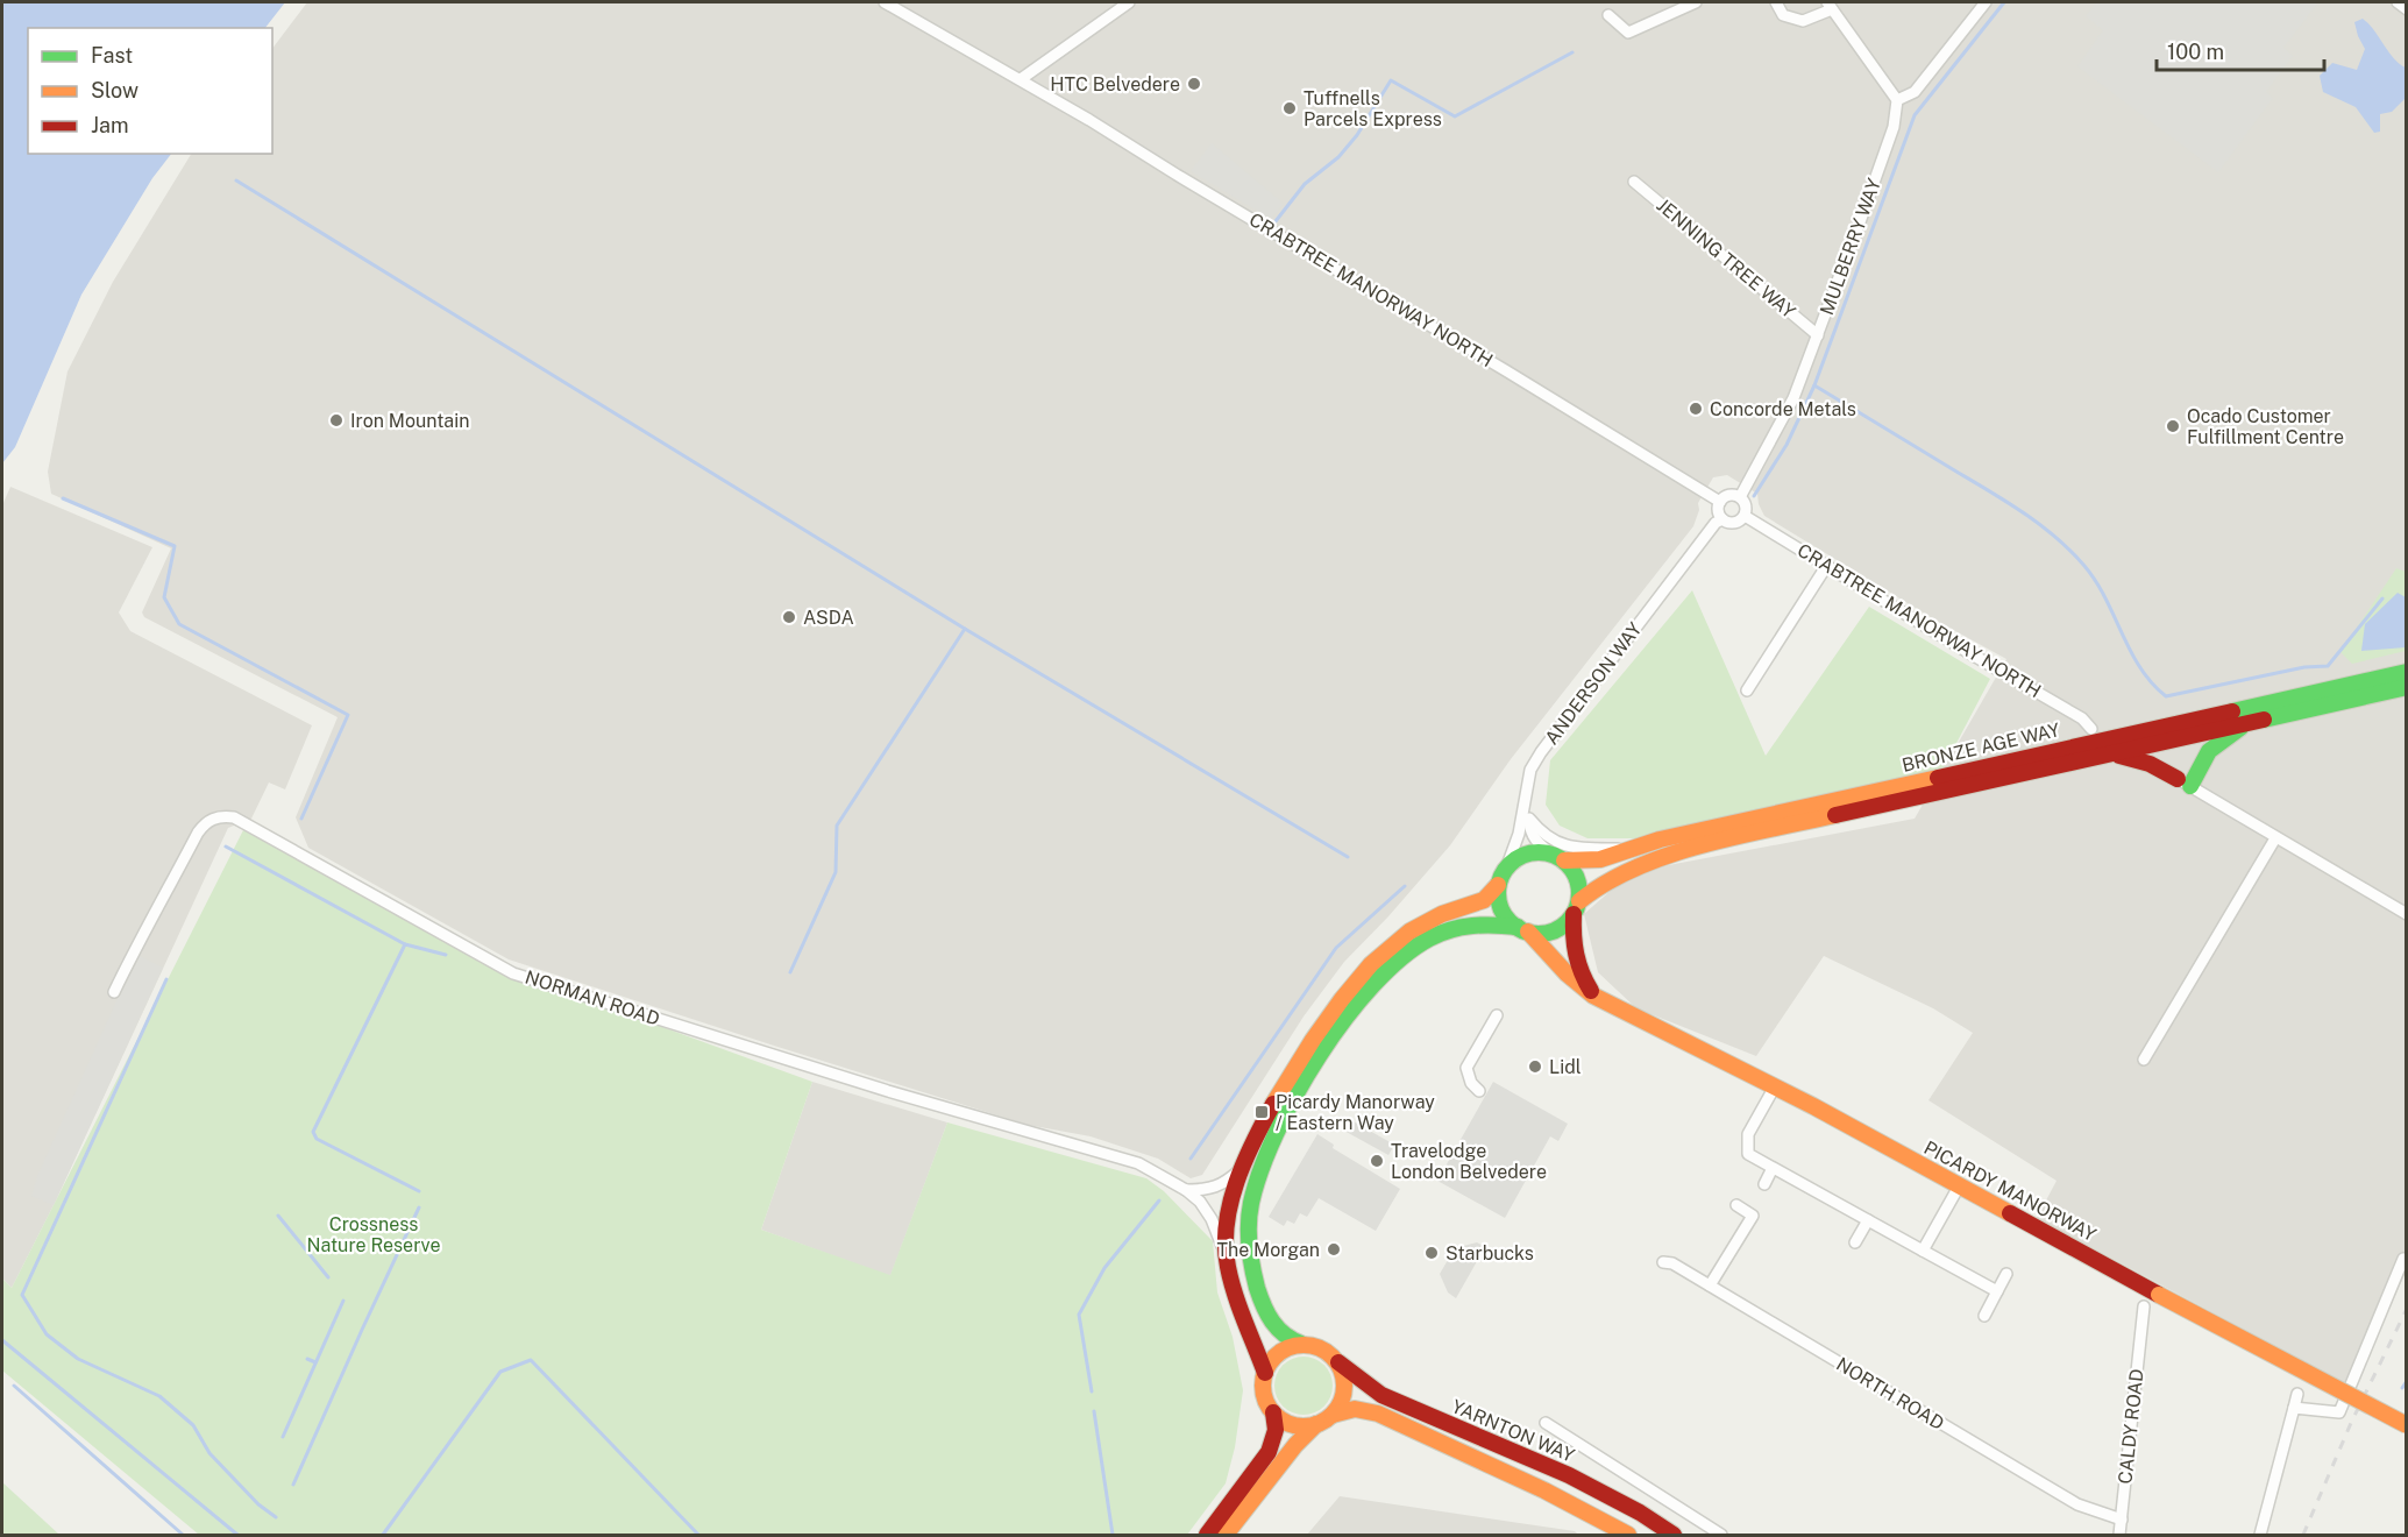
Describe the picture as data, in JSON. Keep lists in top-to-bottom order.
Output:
{
  "streets": {
    "main road": ["BRONZE AGE WAY", "PICARDY MANORWAY", "YARNTON WAY"],
    "street": [
      "MULBERRY WAY",
      "JENNING TREE WAY",
      "CRABTREE MANORWAY NORTH",
      "ANDERSON WAY",
      "NORMAN ROAD",
      "NORTH ROAD",
      "CALDY ROAD"
    ]
  },
  "crossings": [
    ["MULBERRY WAY", "JENNING TREE WAY"],
    ["MULBERRY WAY", "CRABTREE MANORWAY NORTH"],
    ["MULBERRY WAY", "ANDERSON WAY"],
    ["CRABTREE MANORWAY NORTH", "ANDERSON WAY"],
    ["ANDERSON WAY", "BRONZE AGE WAY"],
    ["ANDERSON WAY", "PICARDY MANORWAY"],
    ["BRONZE AGE WAY", "PICARDY MANORWAY"],
    ["NORTH ROAD", "CALDY ROAD"]
  ],
  "parks": ["Crossness Nature Reserve"],
  "places": {
    "other": [
      "HTC Belvedere",
      "Tuffnells Parcels Express",
      "Concorde Metals",
      "Iron Mountain",
      "Ocado Customer Fulfillment Centre",
      "ASDA",
      "Lidl",
      "Travelodge London Belvedere",
      "The Morgan",
      "Starbucks"
    ],
    "transit": ["Picardy Manorway / Eastern Way"]
  },
  "legend": ["Fast", "Slow", "Jam"],
  "scale_bar": "100 m"
}
